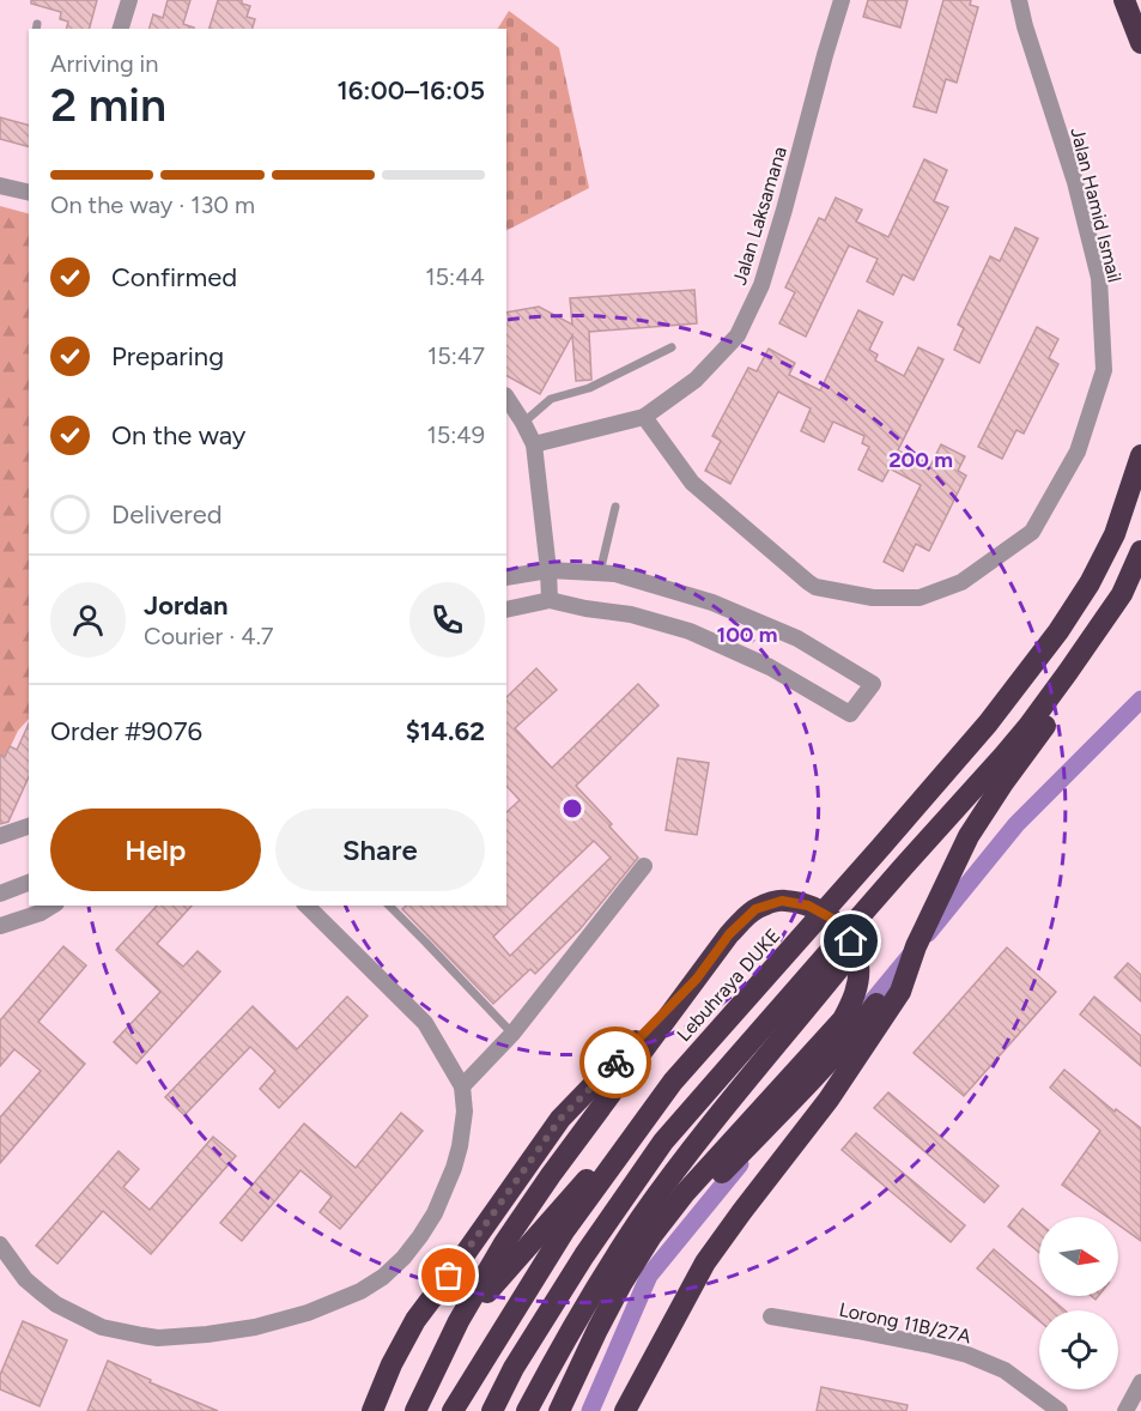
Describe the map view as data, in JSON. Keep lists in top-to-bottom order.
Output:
{
  "streets": {
    "highway": ["Lebuhraya DUKE"],
    "street": ["Jalan Hamid Ismail", "Jalan Laksamana", "Lorong 11B/27A"]
  },
  "crossings": [
    ["Jalan Hamid Ismail", "Jalan Laksamana"]
  ],
  "north": "right",
  "page": {
    "heading": ["2 min", "Arriving in", "16:00–16:05"],
    "panel": [
      "Jordan",
      "Courier · 4.7",
      "Order #9076",
      "$14.62"
    ],
    "bar": "On the way · 130 m",
    "list": [
      ["Confirmed", "15:44"],
      ["Preparing", "15:47"],
      ["On the way", "15:49"],
      "Delivered"
    ],
    "buttons": ["Help", "Share"]
  },
  "rings": ["200 m", "100 m"]
}
